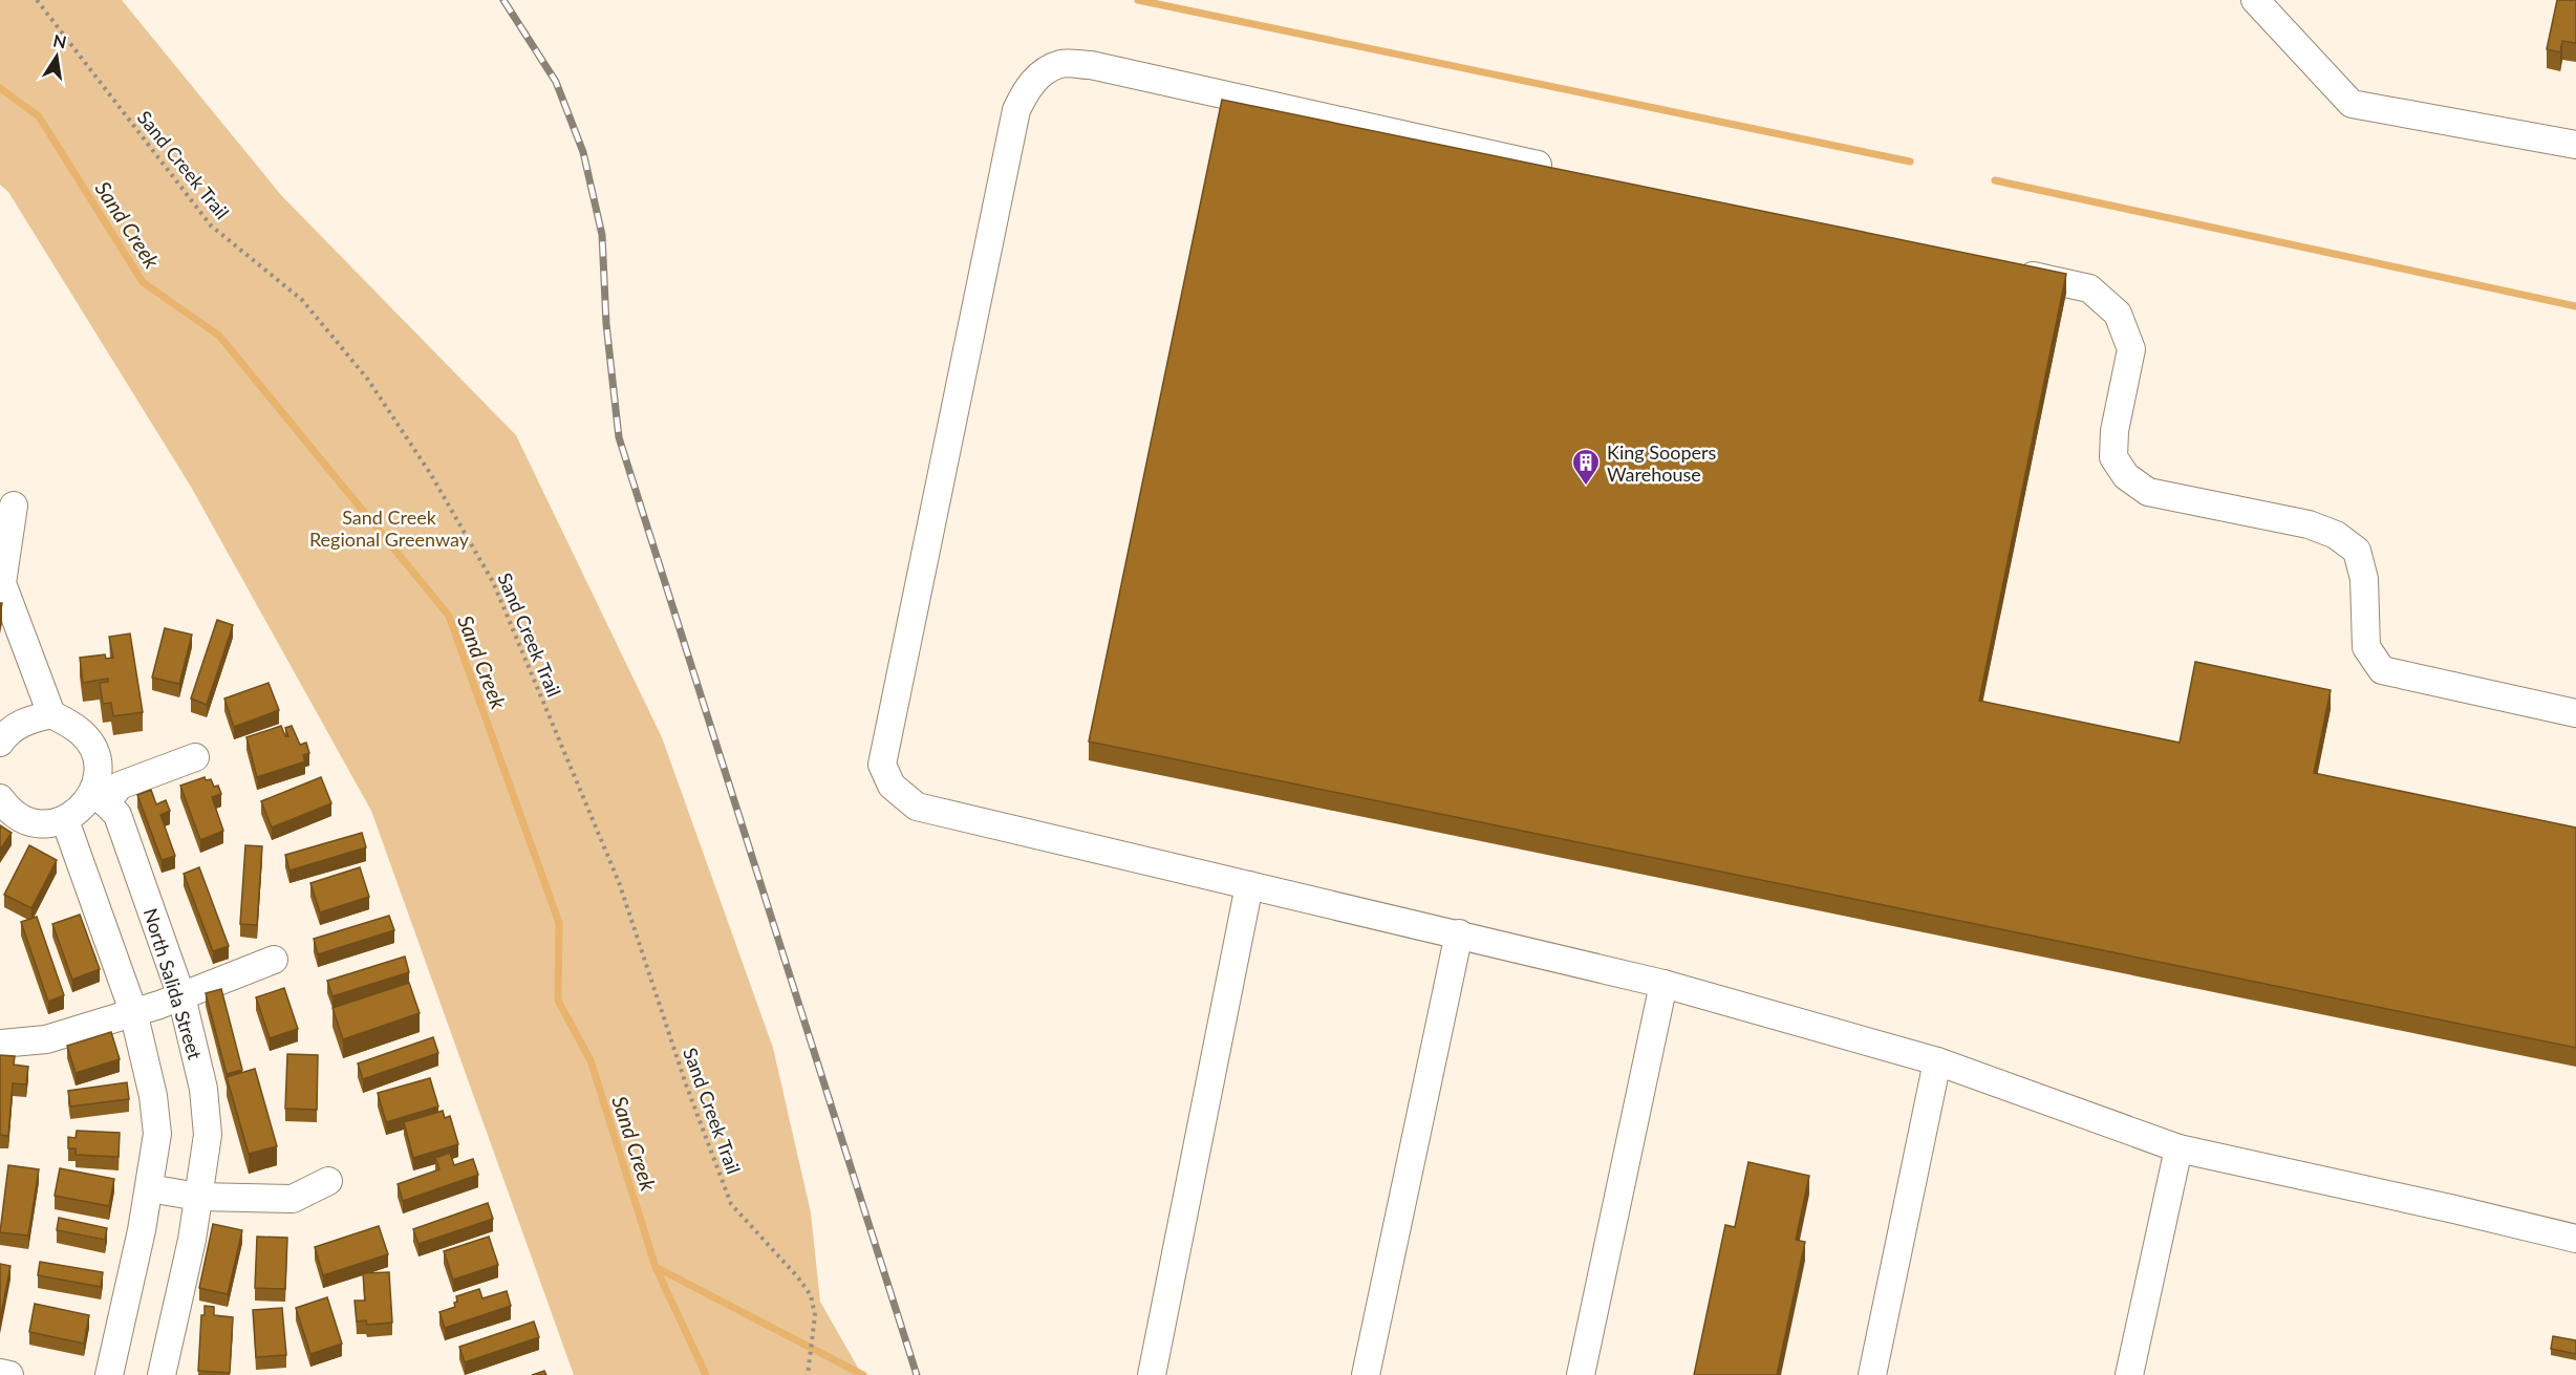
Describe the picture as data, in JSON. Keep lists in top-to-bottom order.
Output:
{
  "streets": {
    "street": ["North Salida Street"],
    "path": ["Sand Creek Trail"]
  },
  "water": ["Sand Creek"],
  "parks": ["Sand Creek Regional Greenway"],
  "places": {
    "building": ["King Soopers Warehouse"]
  },
  "north": "top"
}
